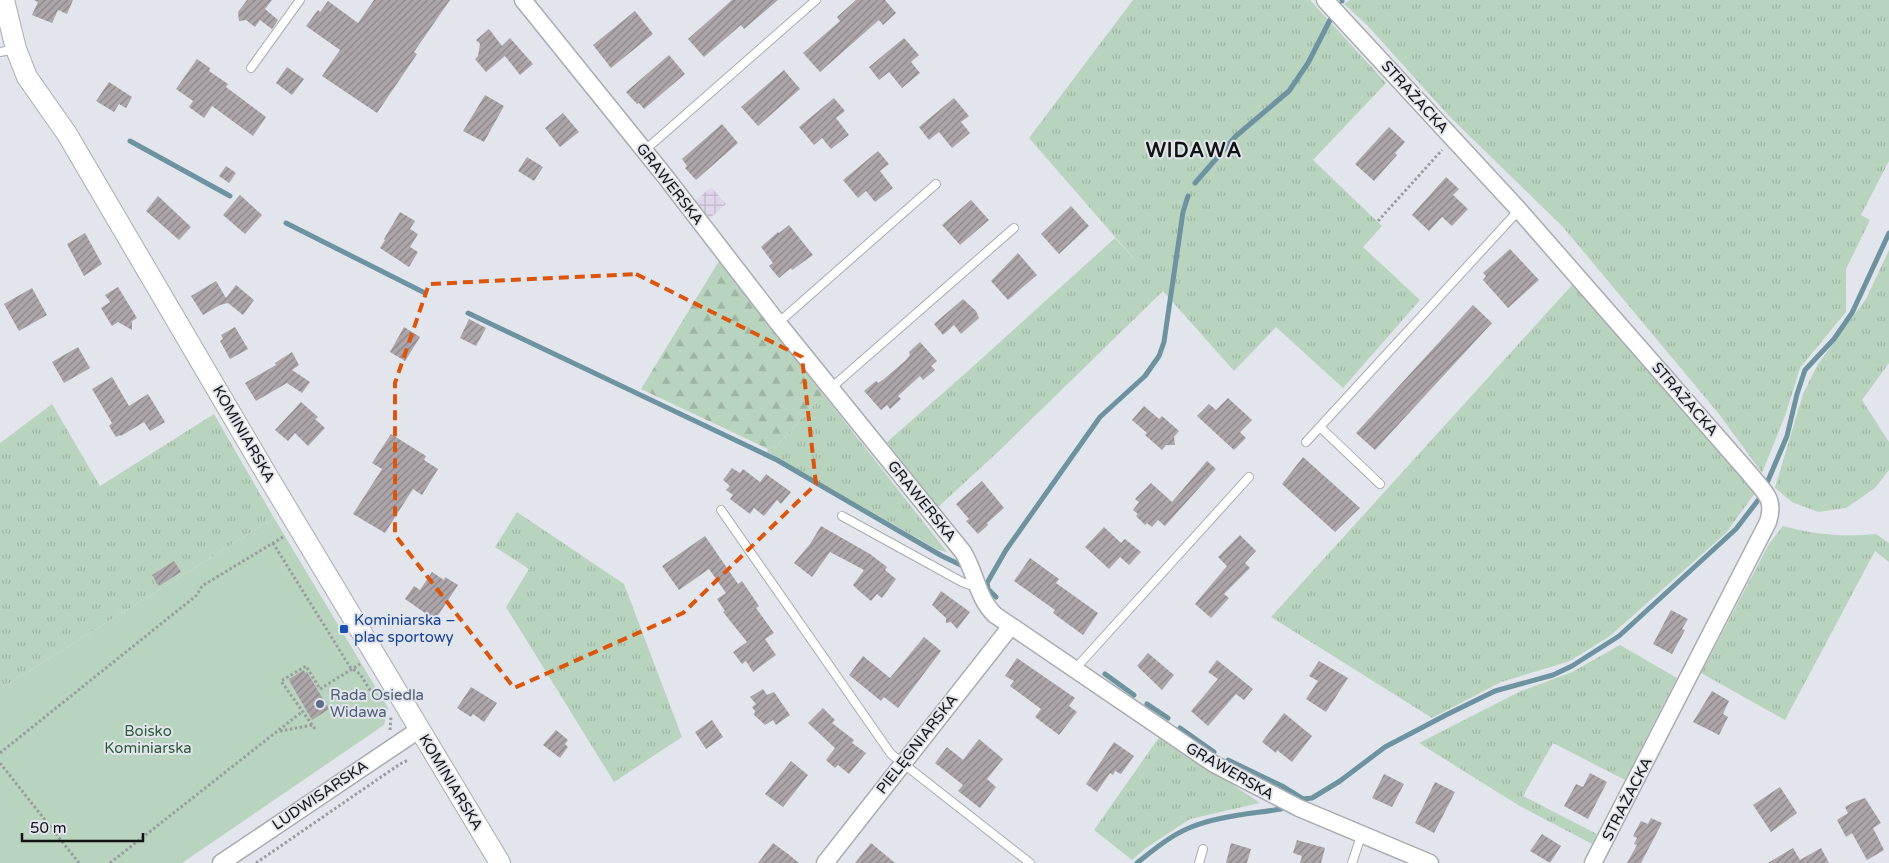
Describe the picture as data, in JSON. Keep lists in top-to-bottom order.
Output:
{
  "streets": {
    "street": [
      "STRAŻACKA",
      "GRAWERSKA",
      "KOMINIARSKA",
      "PIELĘGNIARSKA",
      "LUDWISARSKA"
    ]
  },
  "crossings": [
    ["GRAWERSKA", "PIELĘGNIARSKA"],
    ["KOMINIARSKA", "LUDWISARSKA"]
  ],
  "districts": ["WIDAWA"],
  "parks": ["Boisko Kominiarska"],
  "places": {
    "transit": ["Kominiarska – plac sportowy"],
    "other": ["Rada Osiedla Widawa"]
  },
  "scale_bar": "50 m"
}
